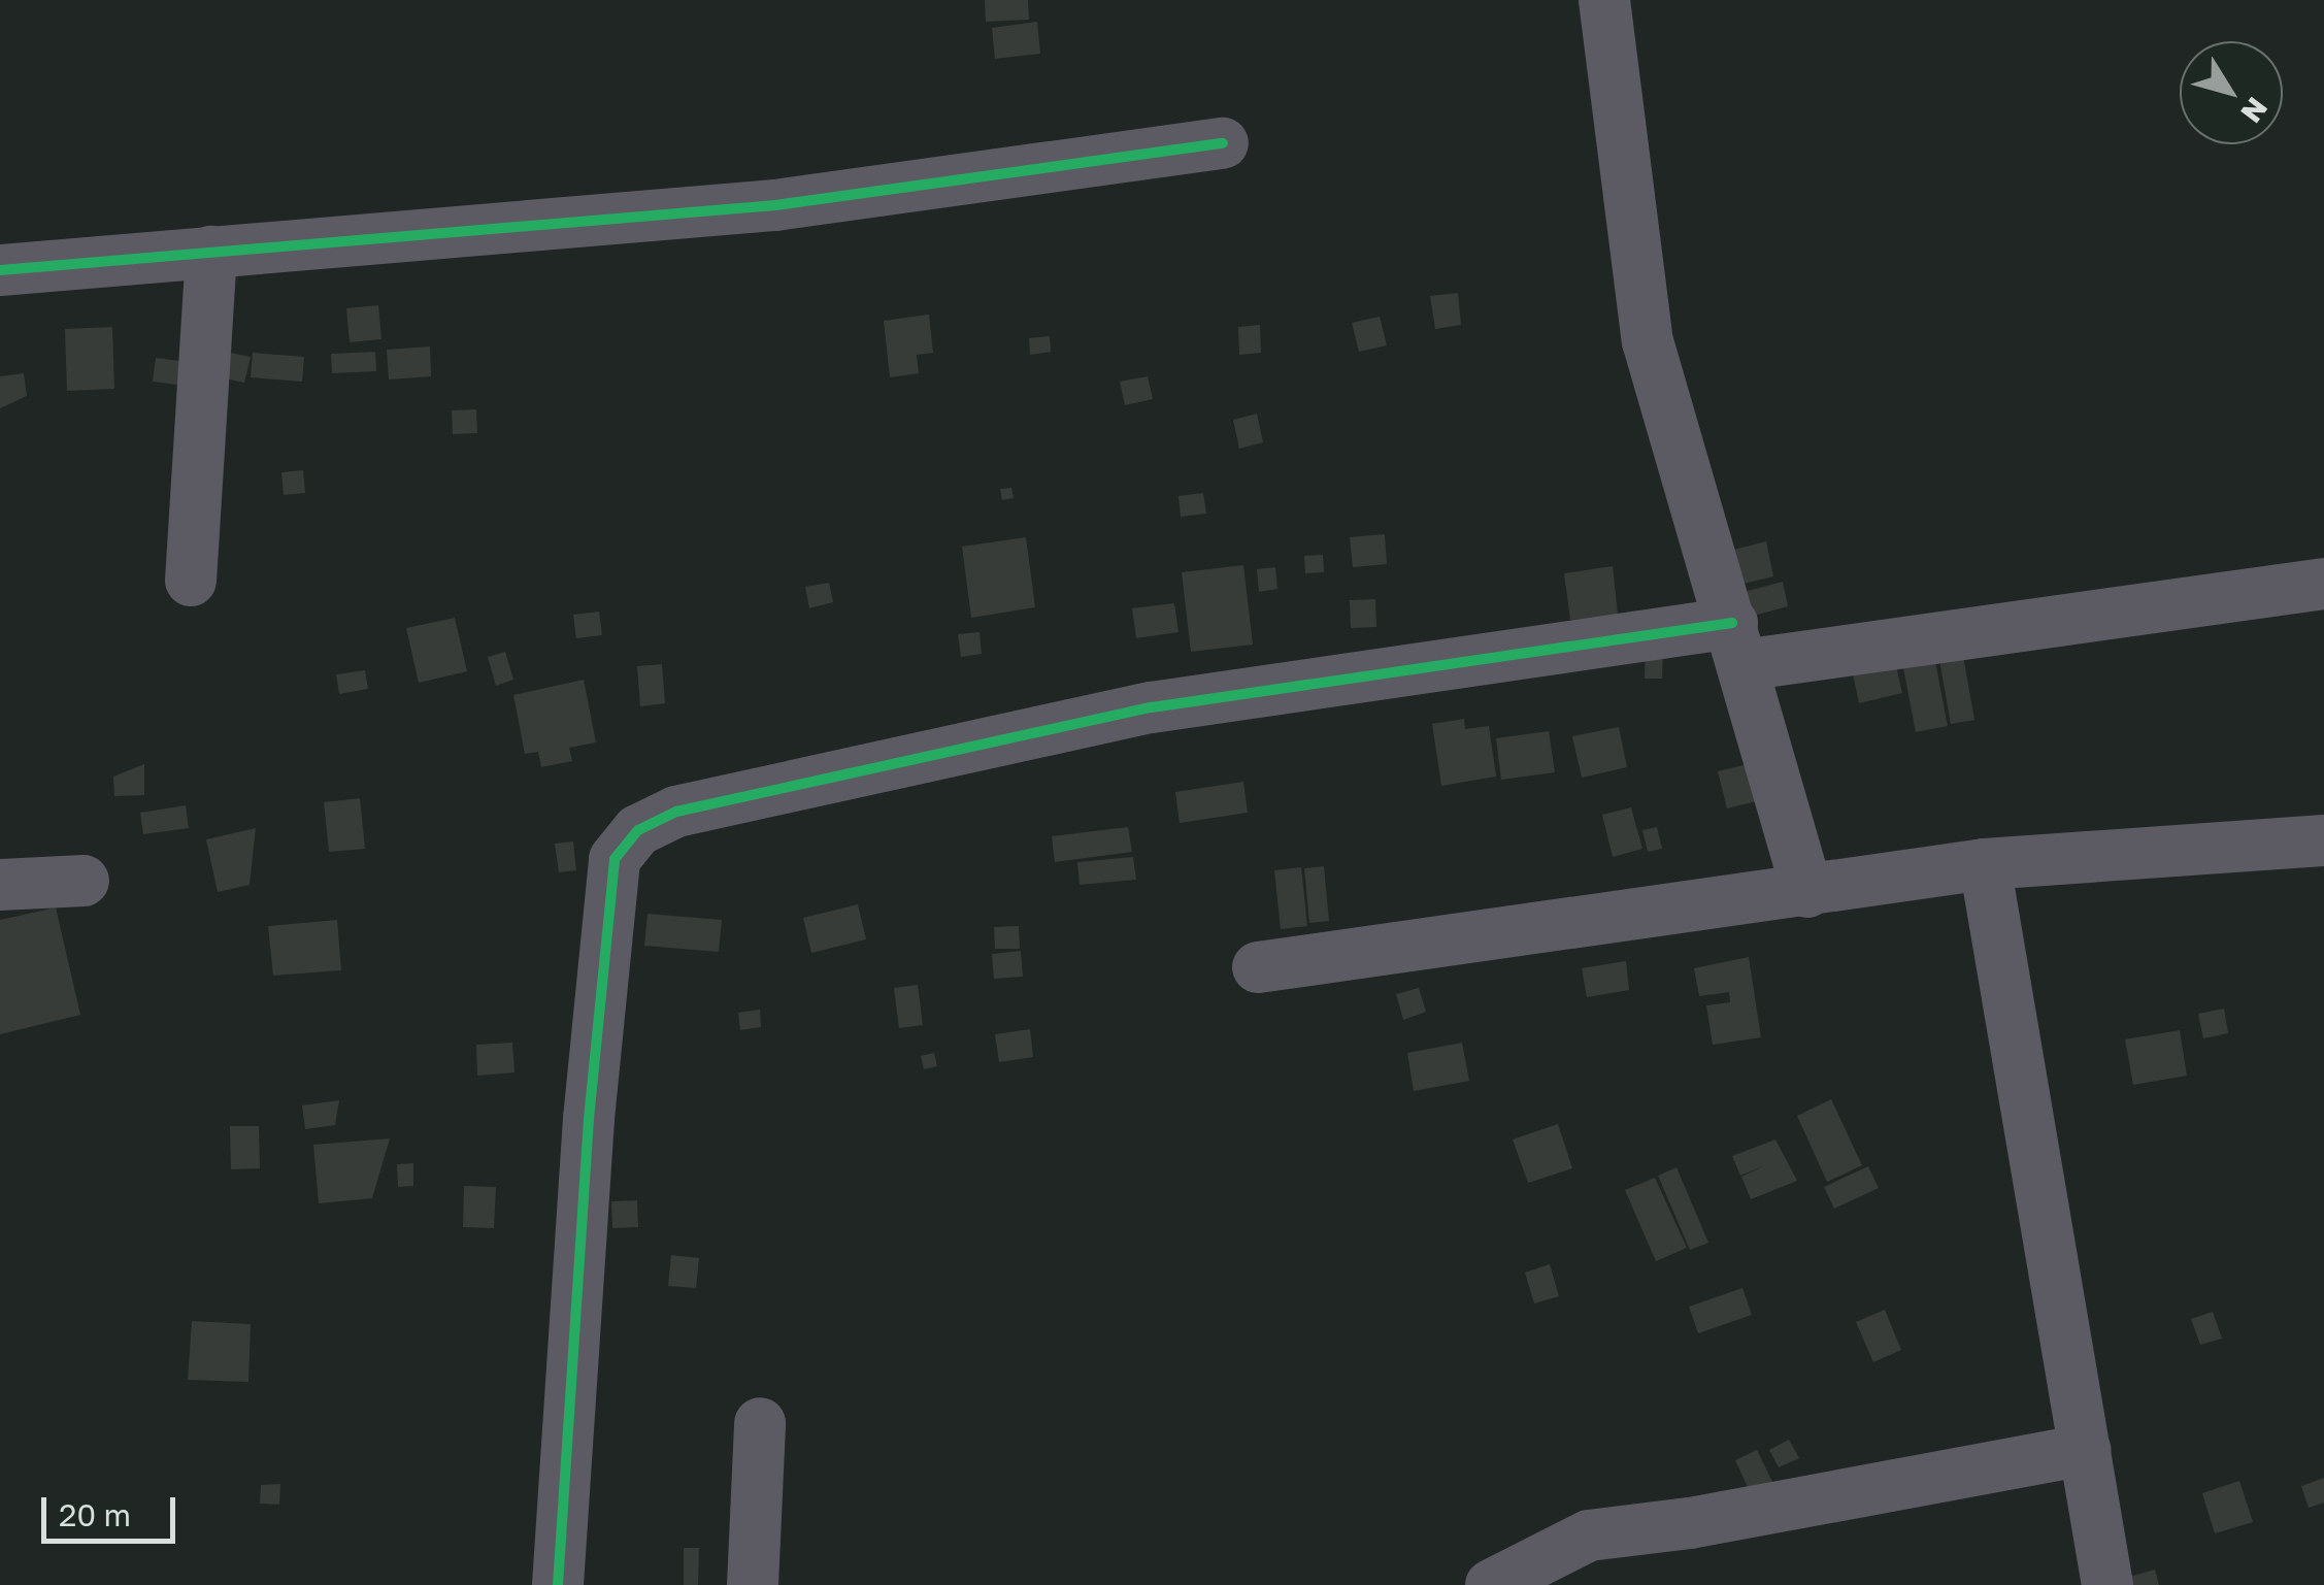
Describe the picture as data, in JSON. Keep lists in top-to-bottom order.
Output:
{
  "scale_bar": "20 m",
  "north": "bottom right"
}
